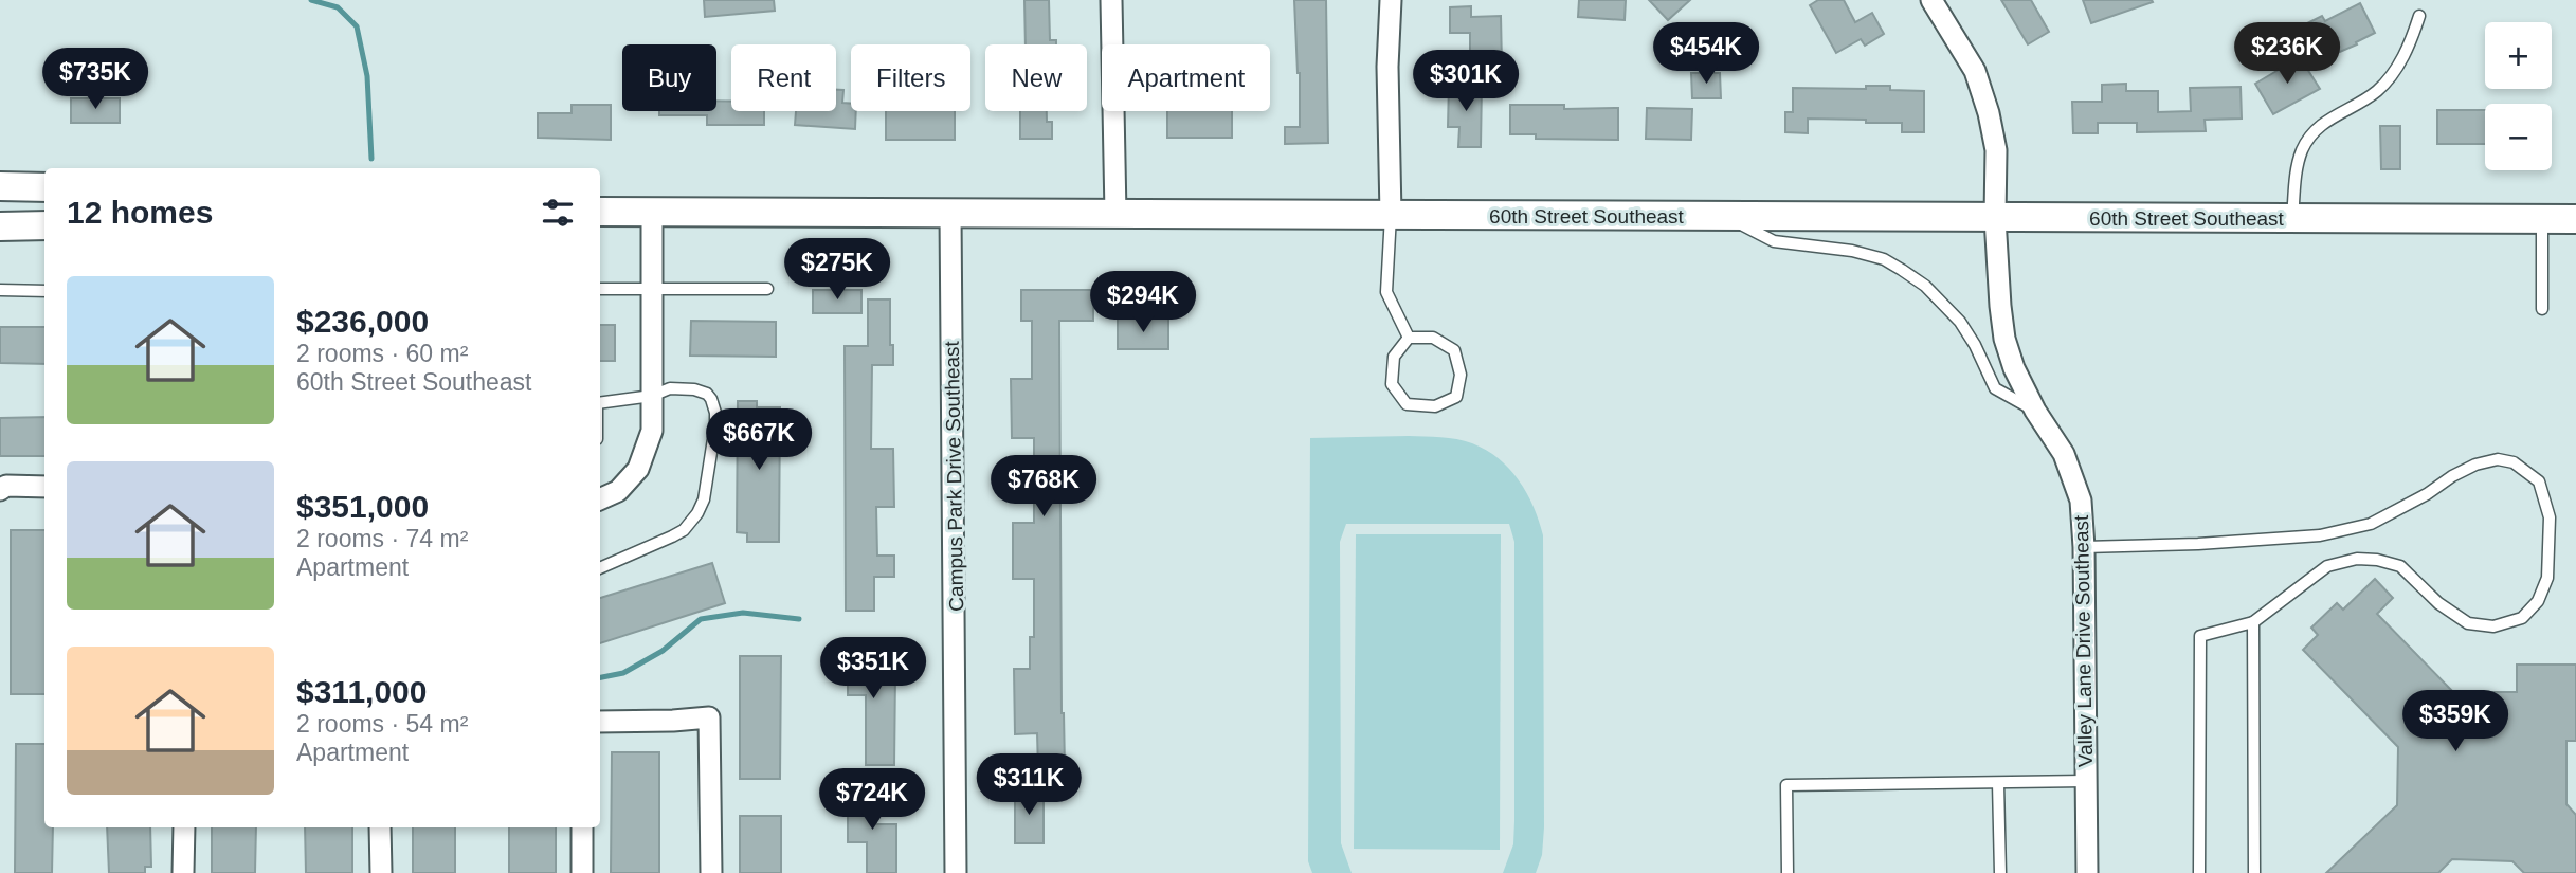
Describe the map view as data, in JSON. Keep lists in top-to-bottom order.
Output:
{
  "streets": {
    "main road": ["60th Street Southeast"],
    "street": ["Campus Park Drive Southeast", "Valley Lane Drive Southeast"]
  },
  "crossings": [
    ["60th Street Southeast", "Campus Park Drive Southeast"],
    ["60th Street Southeast", "Valley Lane Drive Southeast"]
  ],
  "page": {
    "map_buttons": ["+", "−"],
    "price": [
      "$454K",
      "$236K",
      "$735K",
      "$301K",
      "$275K",
      "$294K",
      "$667K",
      "$768K",
      "$351K",
      "$359K",
      "$311K",
      "$724K"
    ],
    "chip": [
      "Buy",
      "Rent",
      "Filters",
      "New",
      "Apartment"
    ],
    "heading": "12 homes",
    "list": [
      {
        "name": "$236,000",
        "note": "2 rooms · 60 m² · 60th Street Southeast"
      },
      {
        "name": "$351,000",
        "note": "2 rooms · 74 m² · Apartment"
      },
      {
        "name": "$311,000",
        "note": "2 rooms · 54 m² · Apartment"
      }
    ]
  }
}
